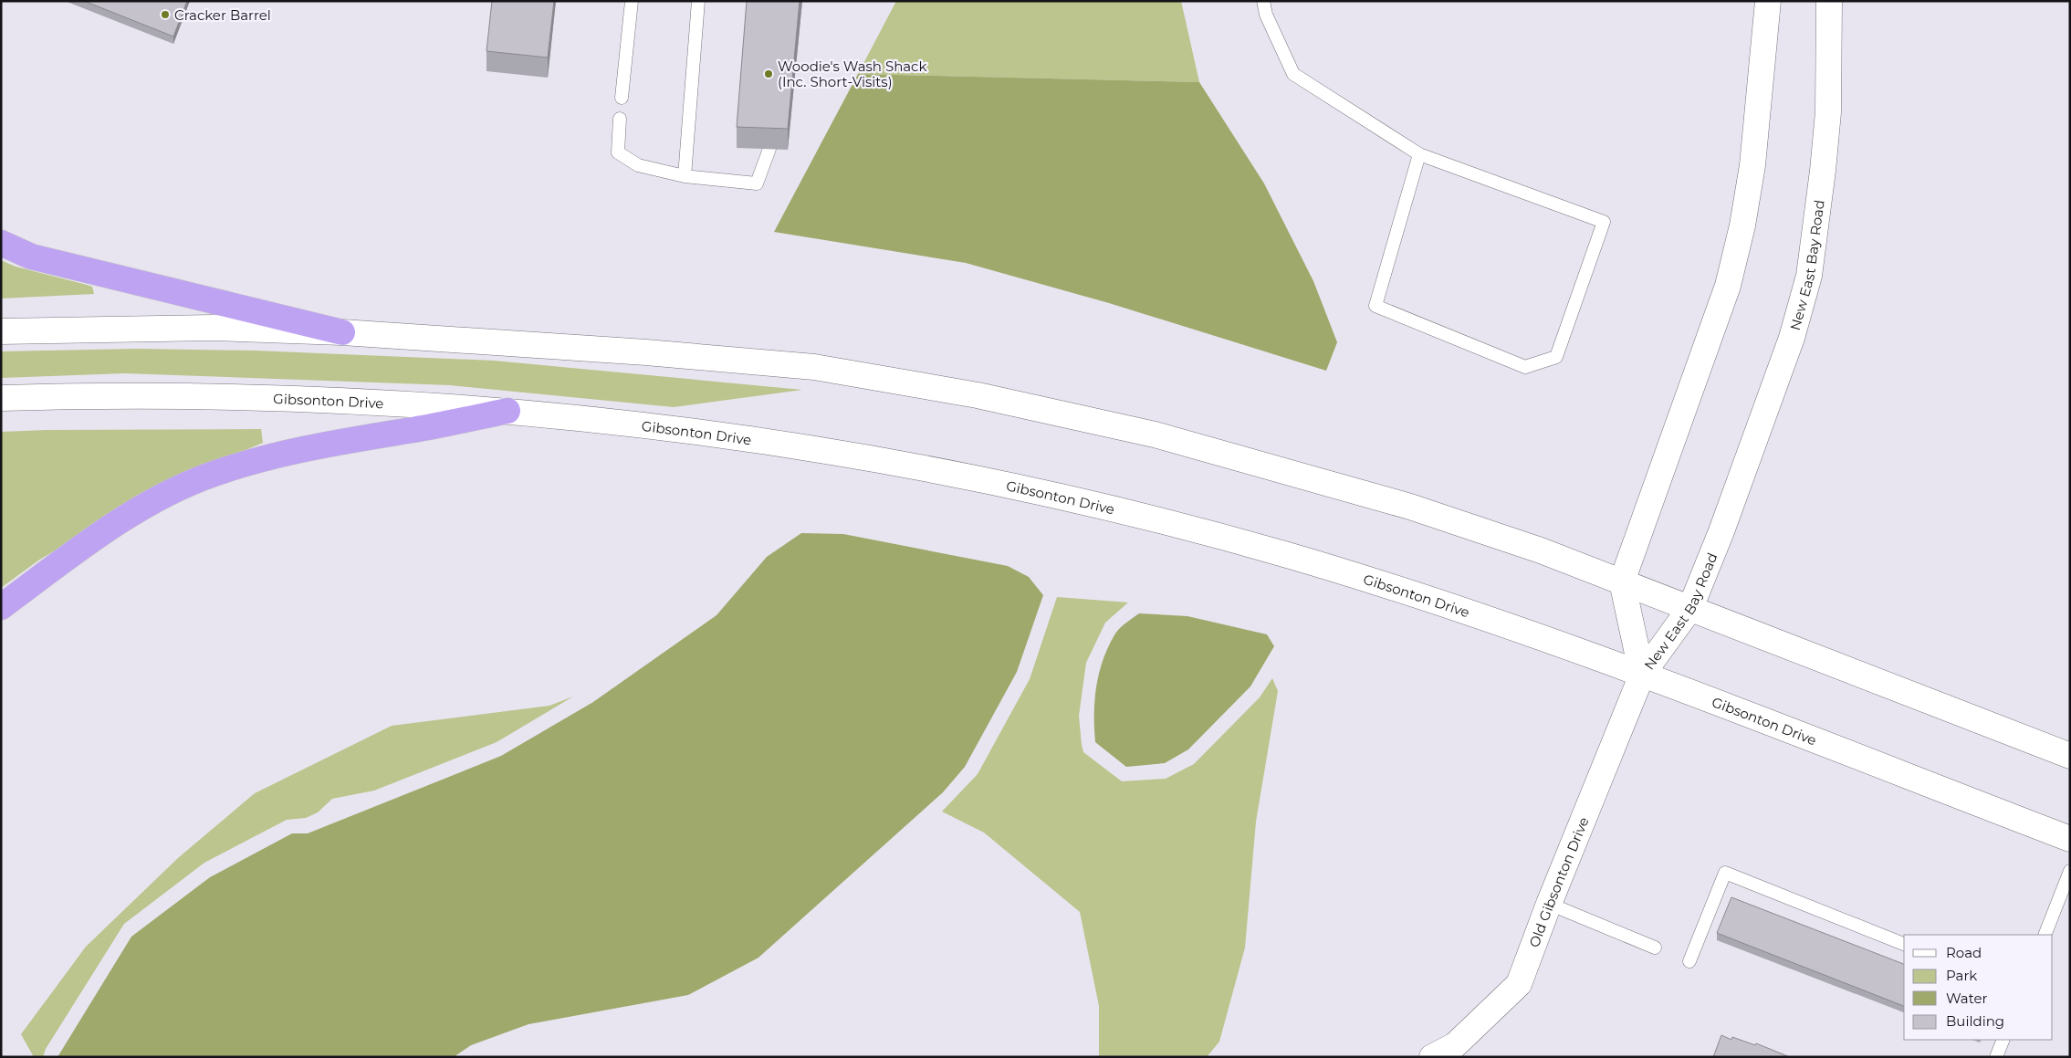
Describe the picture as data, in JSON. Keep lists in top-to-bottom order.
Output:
{
  "streets": {
    "main road": ["New East Bay Road", "Gibsonton Drive", "Old Gibsonton Drive"]
  },
  "crossings": [
    ["New East Bay Road", "Gibsonton Drive"],
    ["New East Bay Road", "Old Gibsonton Drive"],
    ["Gibsonton Drive", "Old Gibsonton Drive"]
  ],
  "places": ["Cracker Barrel", "Woodie's Wash Shack (Inc. Short-Visits)"],
  "legend": [
    "Road",
    "Park",
    "Water",
    "Building"
  ]
}
